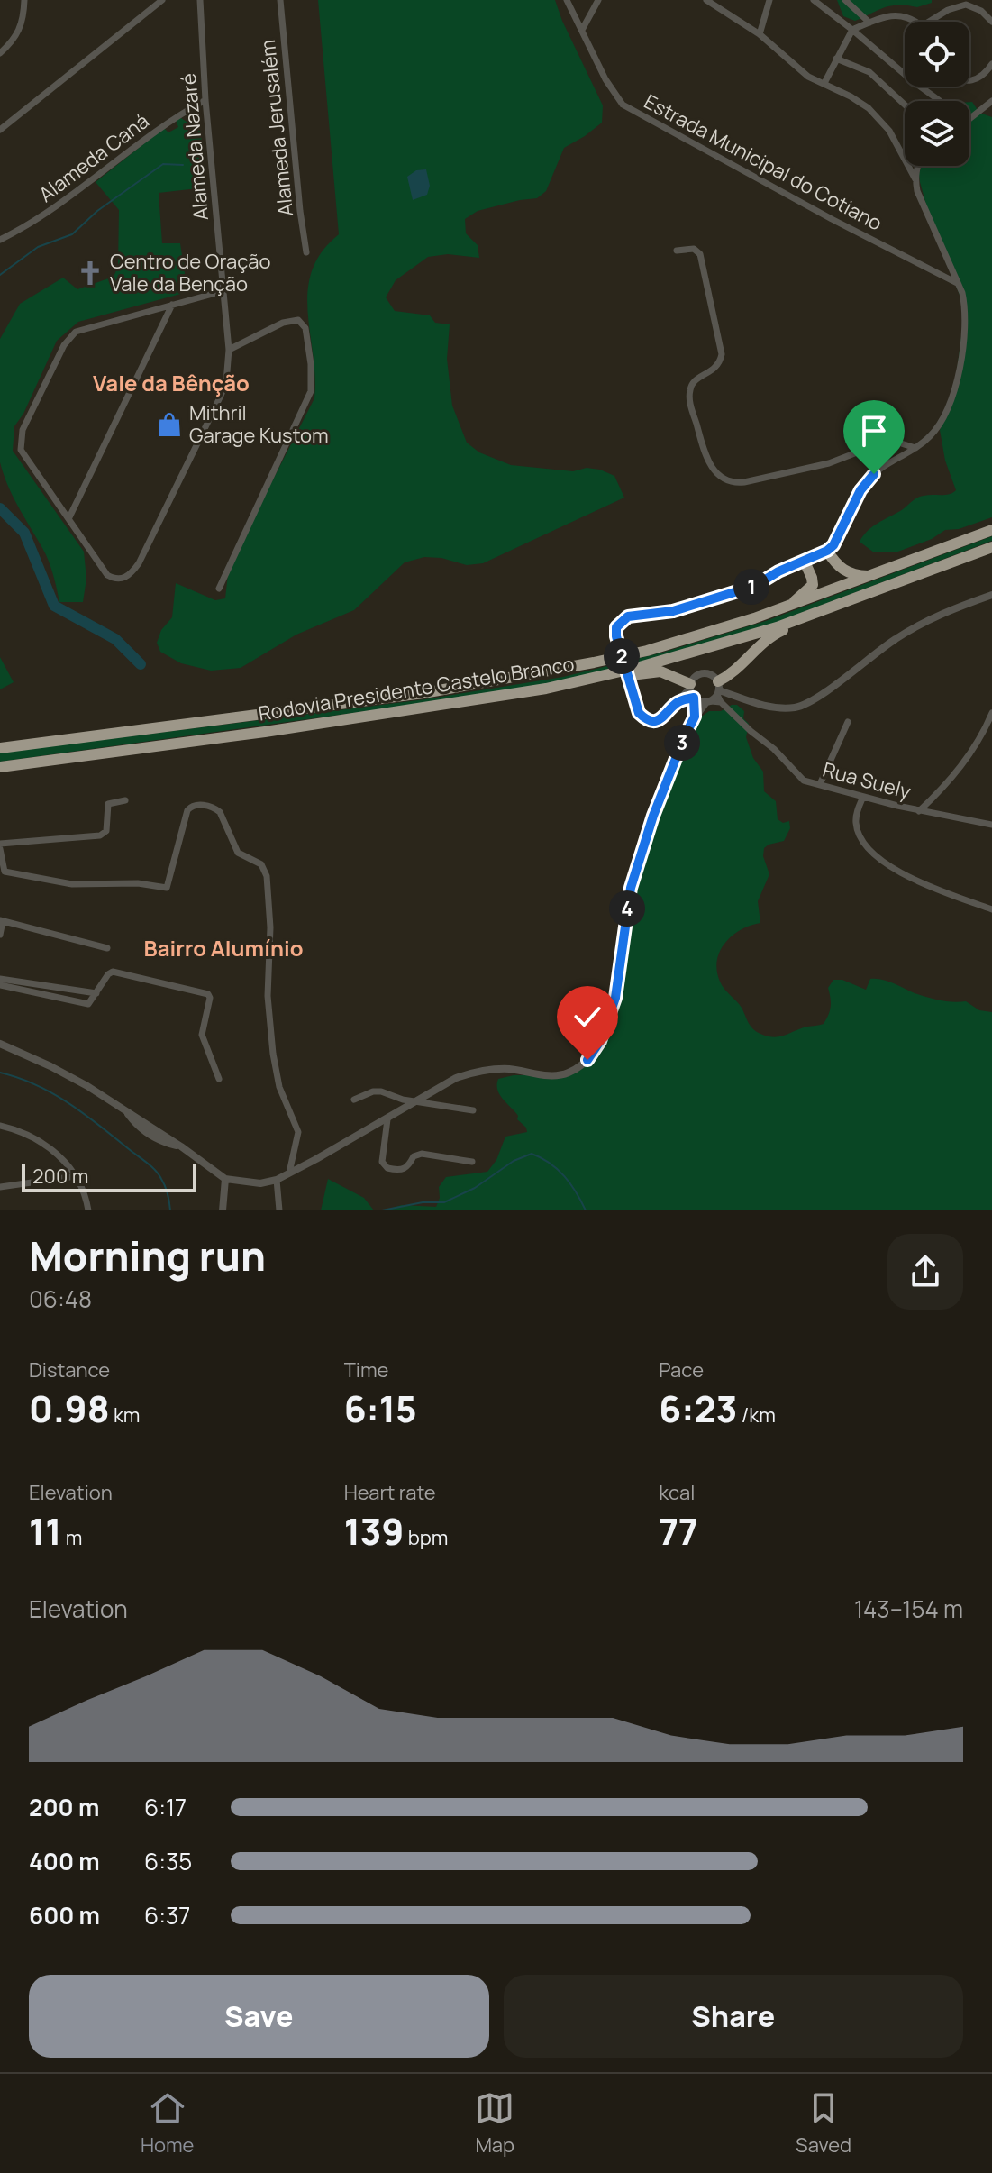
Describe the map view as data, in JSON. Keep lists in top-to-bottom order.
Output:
{
  "streets": {
    "highway": ["Rodovia Presidente Castelo Branco"],
    "street": [
      "Alameda Jerusalém",
      "Alameda Nazaré",
      "Alameda Caná",
      "Estrada Municipal do Cotiano",
      "Rua Suely"
    ]
  },
  "crossings": [
    ["Alameda Nazaré", "Alameda Caná"]
  ],
  "districts": ["Vale da Bênção", "Bairro Alumínio"],
  "places": {
    "church": ["Centro de Oração Vale da Benção"],
    "shop": ["Mithril Garage Kustom"]
  },
  "scale_bar": "200 m",
  "page": {
    "pins": [
      "1",
      "2",
      "3",
      "4"
    ],
    "scale": "200 m",
    "heading": ["Morning run", "06:48"],
    "stats": [
      ["Distance", "0.98 km"],
      ["Time", "6:15"],
      ["Pace", "6:23 /km"],
      ["Elevation", "11 m"],
      ["Heart rate", "139 bpm"],
      ["kcal", "77"]
    ],
    "chart": ["Elevation", "143–154 m"],
    "list": [
      {
        "name": "200 m",
        "note": "6:17"
      },
      {
        "name": "400 m",
        "note": "6:35"
      },
      {
        "name": "600 m",
        "note": "6:37"
      }
    ],
    "buttons": ["Save", "Share"],
    "tabs": ["Home", "Map", "Saved"]
  }
}
